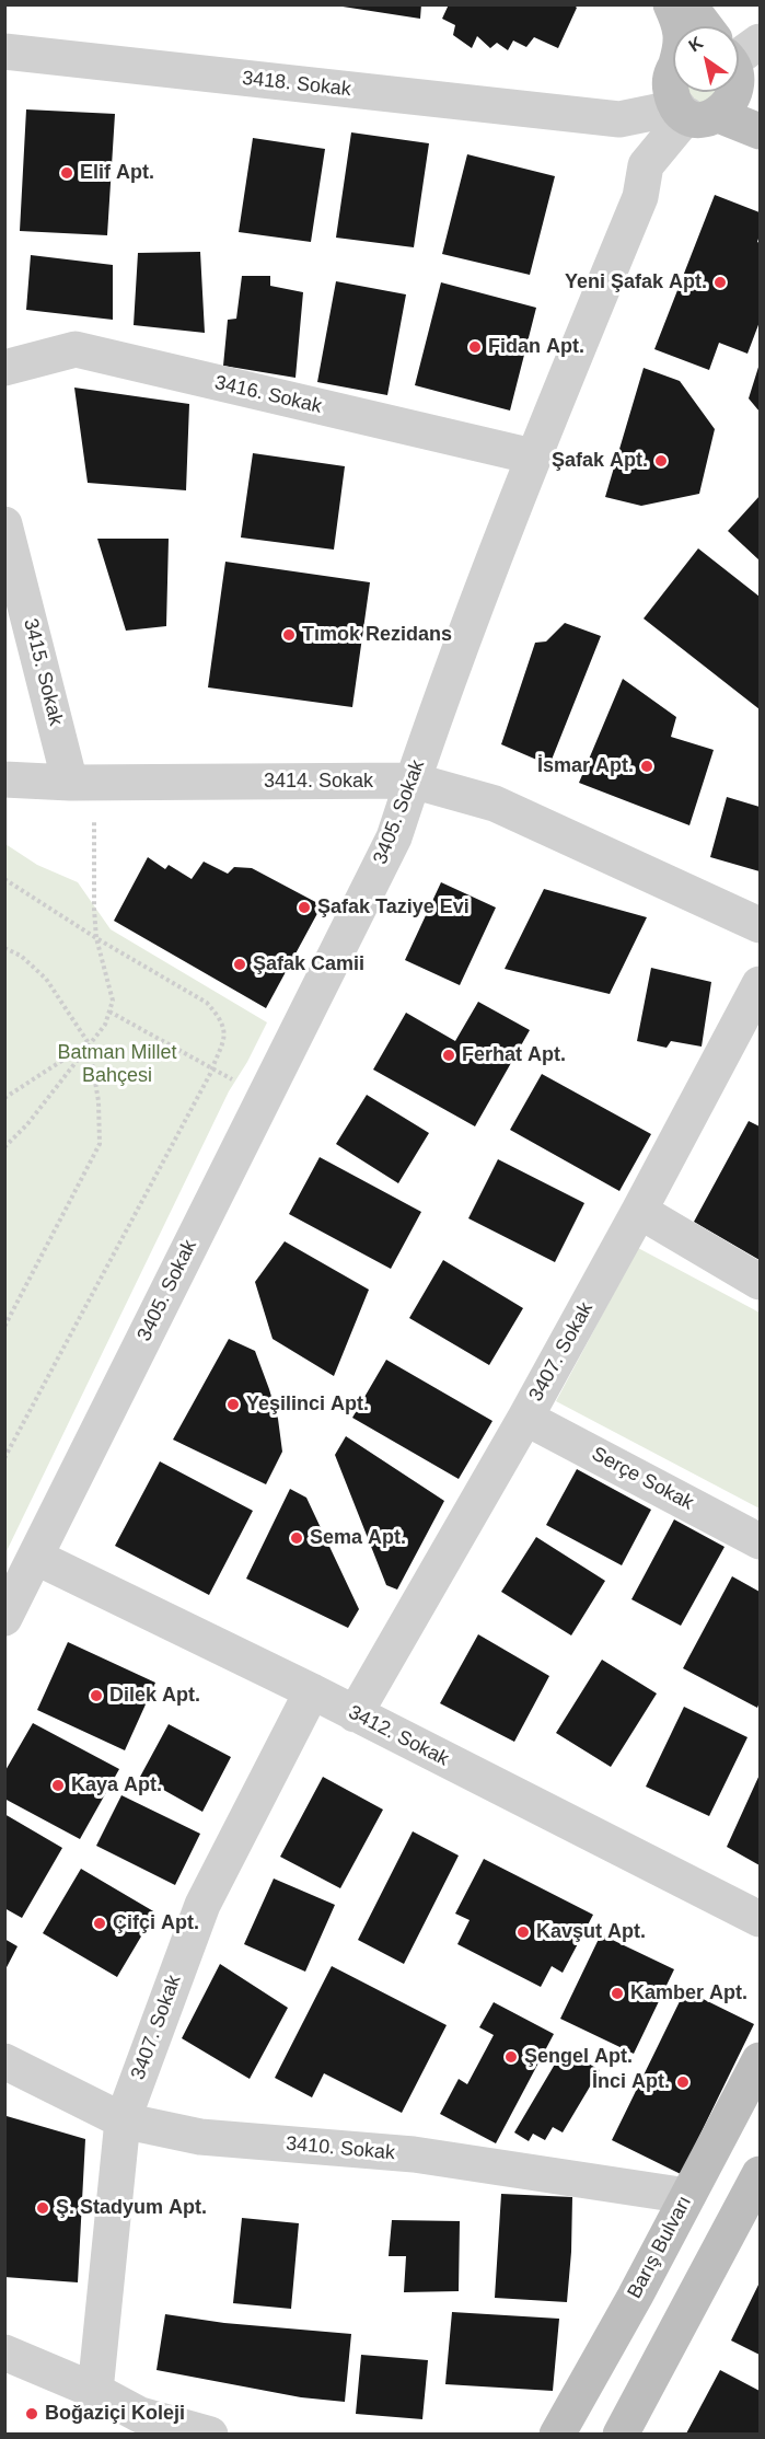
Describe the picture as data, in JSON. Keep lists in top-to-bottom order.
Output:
{
  "streets": {
    "main road": ["Barış Bulvarı"],
    "street": [
      "3418. Sokak",
      "3416. Sokak",
      "3415. Sokak",
      "3414. Sokak",
      "3405. Sokak",
      "3407. Sokak",
      "Serçe Sokak",
      "3412. Sokak",
      "3410. Sokak"
    ]
  },
  "crossings": [
    ["3418. Sokak", "3405. Sokak"],
    ["3416. Sokak", "3405. Sokak"],
    ["3415. Sokak", "3414. Sokak"],
    ["3414. Sokak", "3405. Sokak"],
    ["3405. Sokak", "3412. Sokak"],
    ["3407. Sokak", "Serçe Sokak"],
    ["3407. Sokak", "3412. Sokak"],
    ["3407. Sokak", "3410. Sokak"],
    ["3410. Sokak", "Barış Bulvarı"]
  ],
  "parks": ["Batman Millet Bahçesi"],
  "places": [
    "Elif Apt.",
    "Yeni Şafak Apt.",
    "Fidan Apt.",
    "Şafak Apt.",
    "Tımok Rezidans",
    "İsmar Apt.",
    "Şafak Taziye Evi",
    "Şafak Camii",
    "Ferhat Apt.",
    "Yeşilinci Apt.",
    "Sema Apt.",
    "Dilek Apt.",
    "Kaya Apt.",
    "Çifçi Apt.",
    "Kavşut Apt.",
    "Kamber Apt.",
    "Şengel Apt.",
    "İnci Apt.",
    "Ş. Stadyum Apt.",
    "Boğaziçi Koleji"
  ],
  "north": "top left"
}
